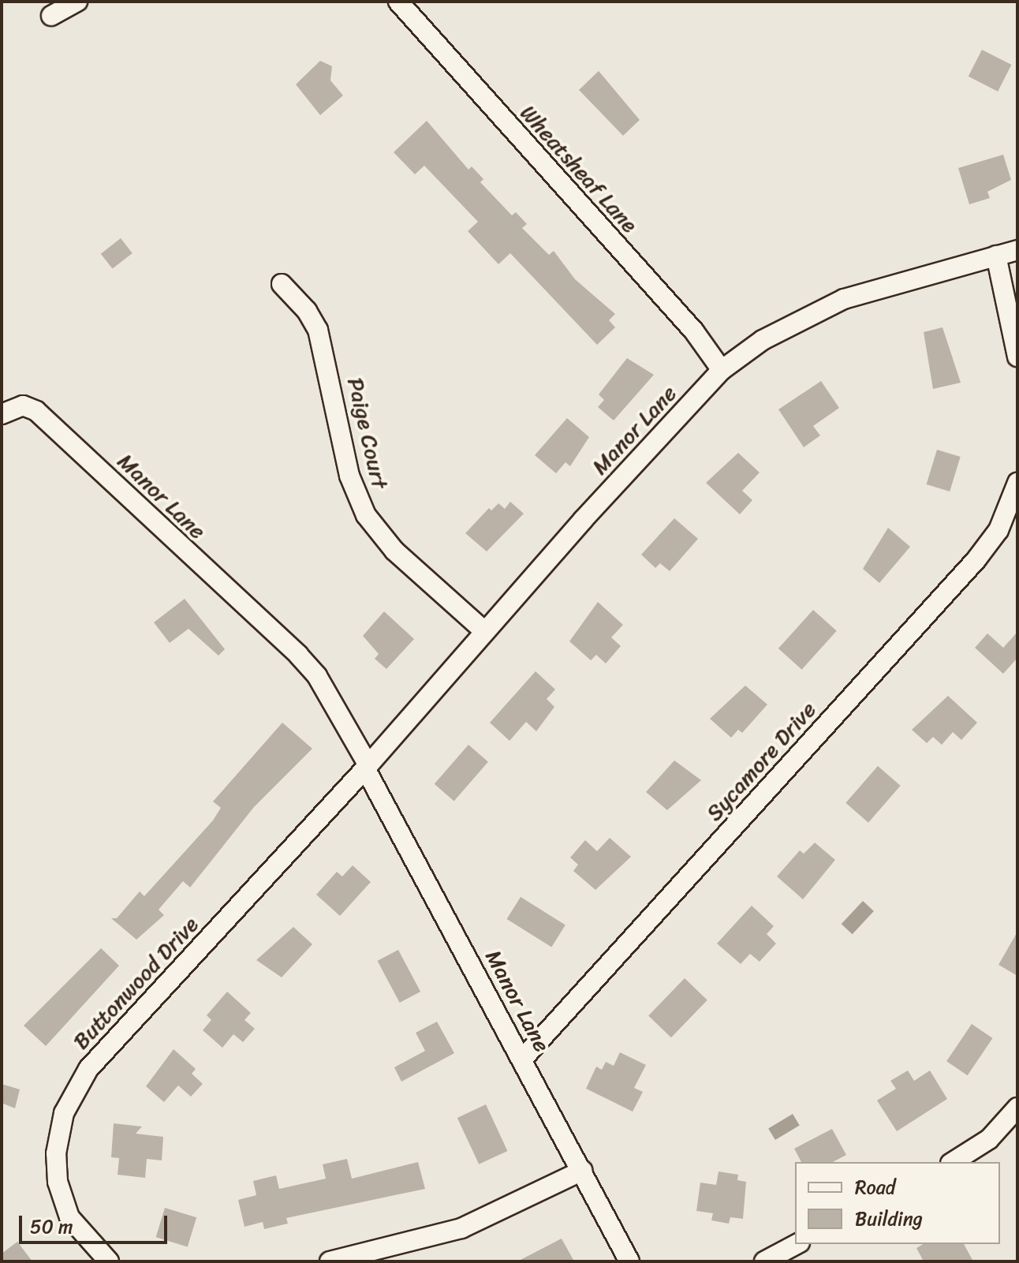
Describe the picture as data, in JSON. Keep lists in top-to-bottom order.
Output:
{
  "streets": {
    "street": [
      "Wheatsheaf Lane",
      "Manor Lane",
      "Paige Court",
      "Sycamore Drive",
      "Buttonwood Drive"
    ]
  },
  "crossings": [
    ["Wheatsheaf Lane", "Manor Lane"],
    ["Manor Lane", "Paige Court"],
    ["Manor Lane", "Sycamore Drive"],
    ["Manor Lane", "Buttonwood Drive"]
  ],
  "legend": ["Road", "Building"],
  "scale_bar": "50 m"
}
